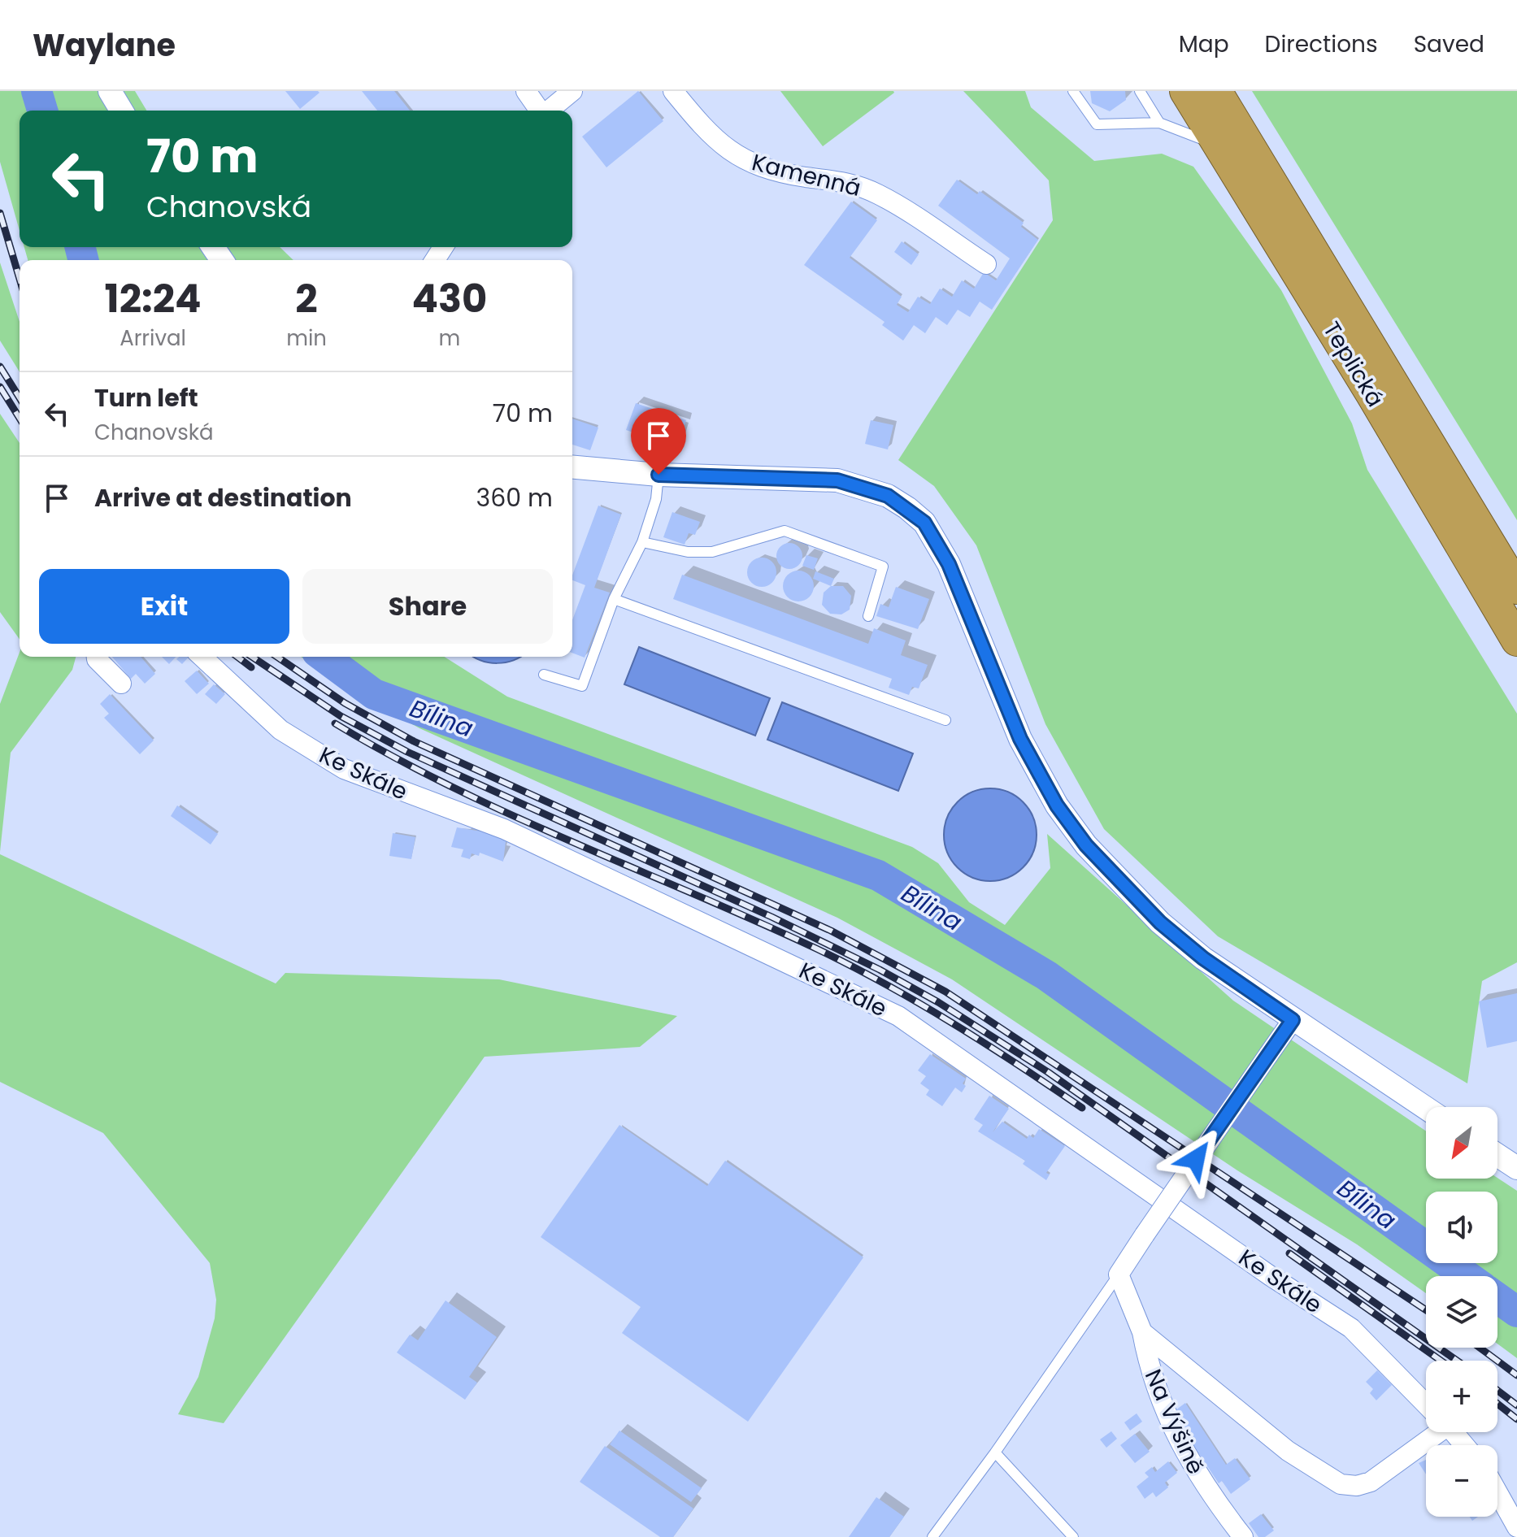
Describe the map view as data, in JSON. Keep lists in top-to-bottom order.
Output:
{
  "streets": {
    "highway": ["Teplická"],
    "street": ["Kamenná", "Ke Skále", "Na Výšině"]
  },
  "water": ["Bílina"],
  "north": "bottom left",
  "page": {
    "header": "Waylane",
    "nav": ["Map", "Directions", "Saved"],
    "turn": ["70 m", "Chanovská"],
    "eta": [
      "12:24",
      "Arrival",
      "2",
      "min",
      "430",
      "m"
    ],
    "list": [
      {
        "name": "Turn left",
        "note": "Chanovská",
        "value": "70 m"
      },
      {
        "name": "Arrive at destination",
        "value": "360 m"
      }
    ],
    "buttons": ["Exit", "Share"],
    "map_buttons": ["+", "−"]
  }
}
